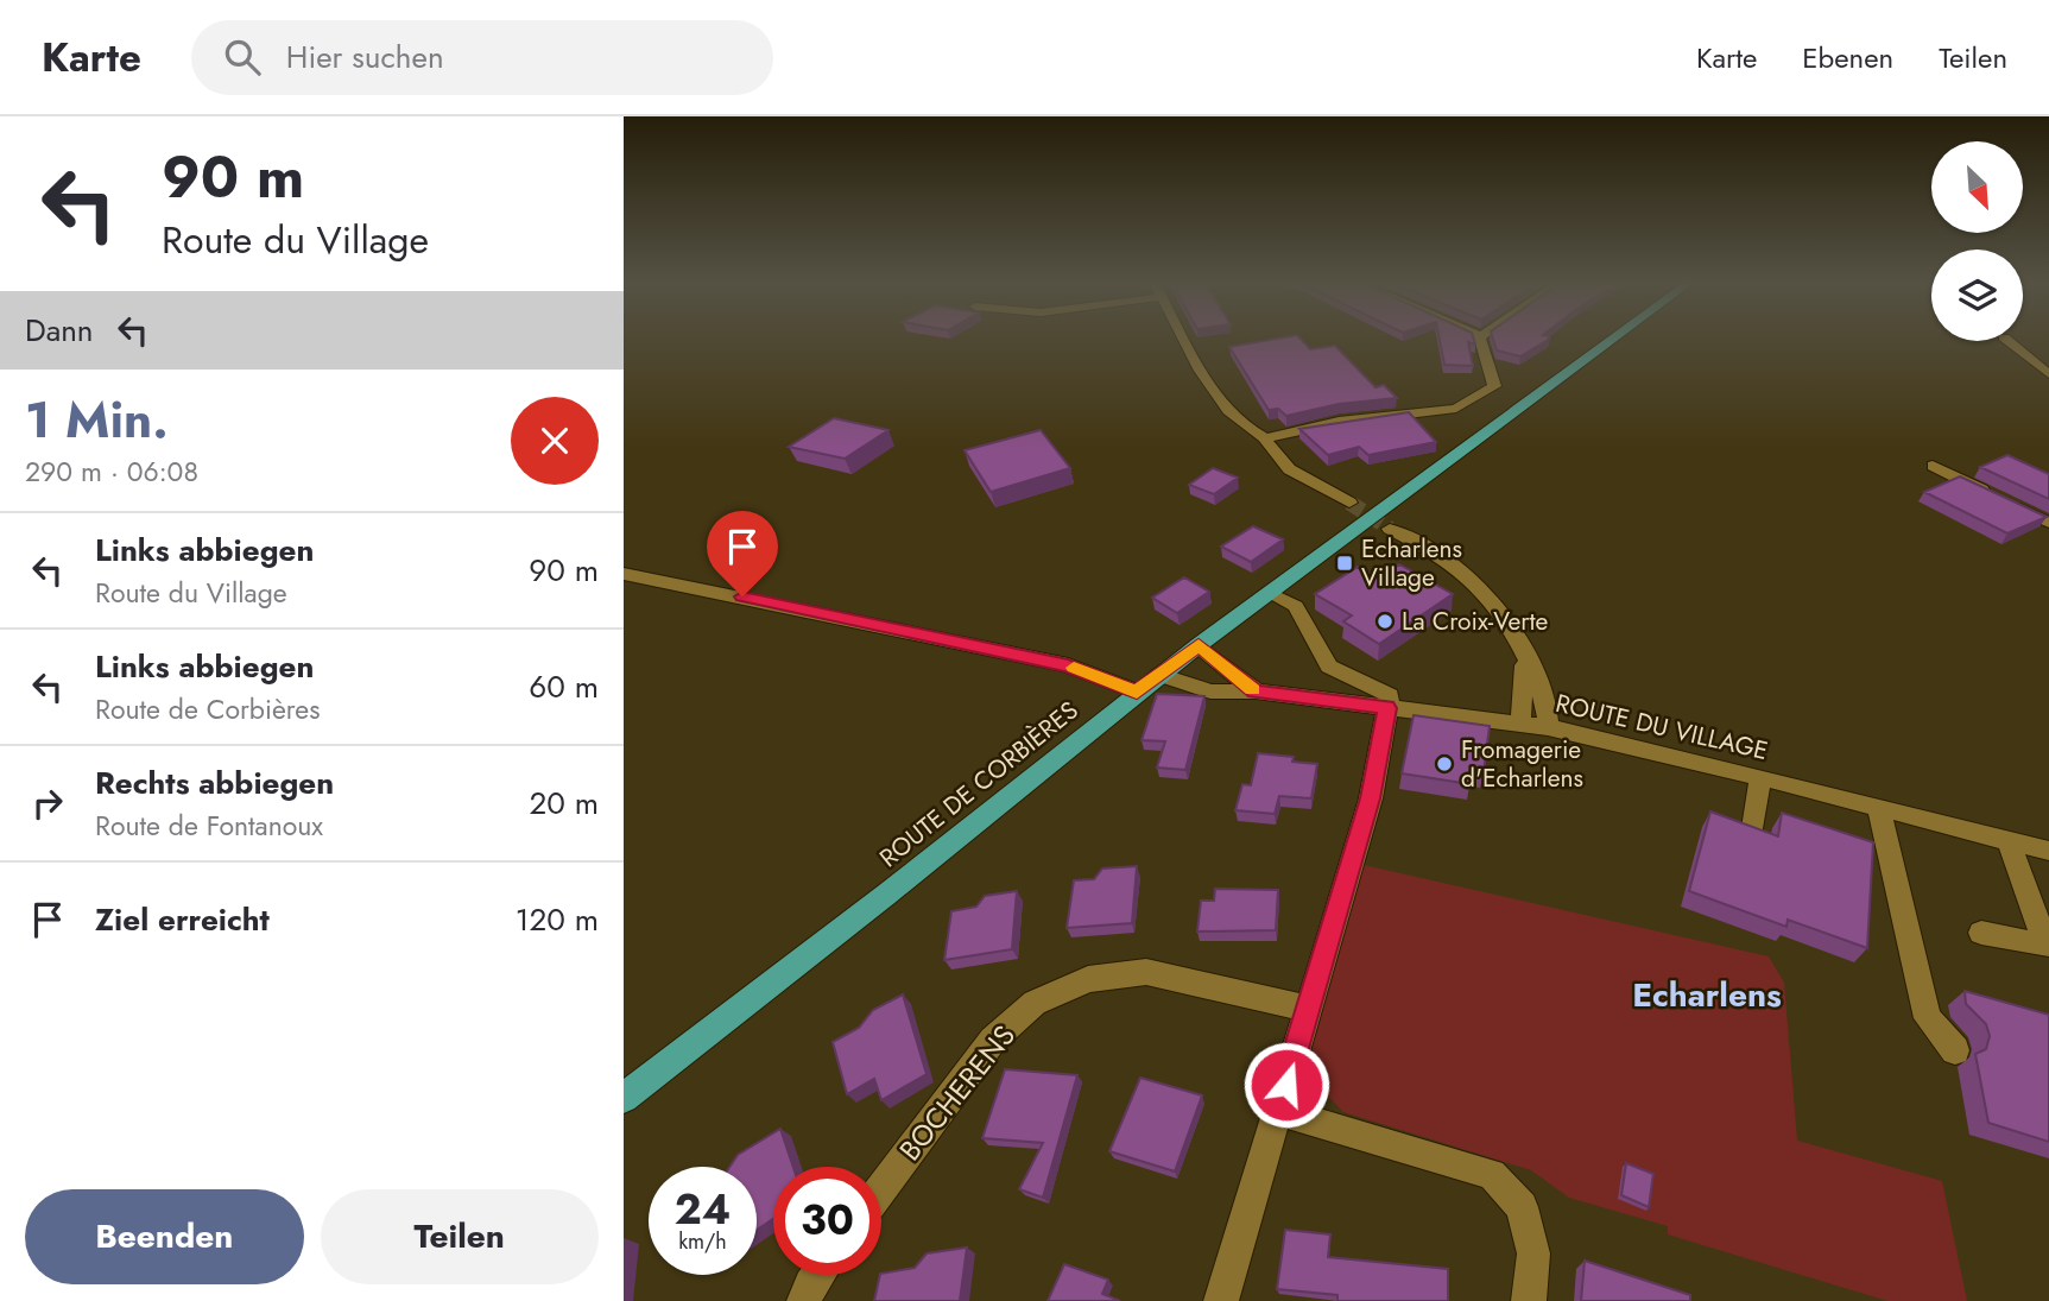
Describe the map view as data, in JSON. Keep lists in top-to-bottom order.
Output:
{
  "streets": {
    "main road": ["ROUTE DE CORBIÈRES"],
    "street": ["ROUTE DU VILLAGE", "BOCHERENS"]
  },
  "crossings": [
    ["ROUTE DU VILLAGE", "ROUTE DE CORBIÈRES"]
  ],
  "districts": ["Echarlens"],
  "places": {
    "transit": ["Echarlens Village"],
    "other": ["La Croix-Verte", "Fromagerie d'Echarlens"]
  },
  "north": "bottom right",
  "page": {
    "header": "Karte",
    "search": "Hier suchen",
    "nav": ["Karte", "Ebenen", "Teilen"],
    "turn": ["90 m", "Route du Village"],
    "then": "Dann",
    "heading": ["1 Min.", "290 m · 06:08"],
    "list": [
      {
        "name": "Links abbiegen",
        "note": "Route du Village",
        "value": "90 m"
      },
      {
        "name": "Links abbiegen",
        "note": "Route de Corbières",
        "value": "60 m"
      },
      {
        "name": "Rechts abbiegen",
        "note": "Route de Fontanoux",
        "value": "20 m"
      },
      {
        "name": "Ziel erreicht",
        "value": "120 m"
      }
    ],
    "speed": "24 km/h",
    "limit": "30",
    "buttons": ["Beenden", "Teilen"]
  }
}
